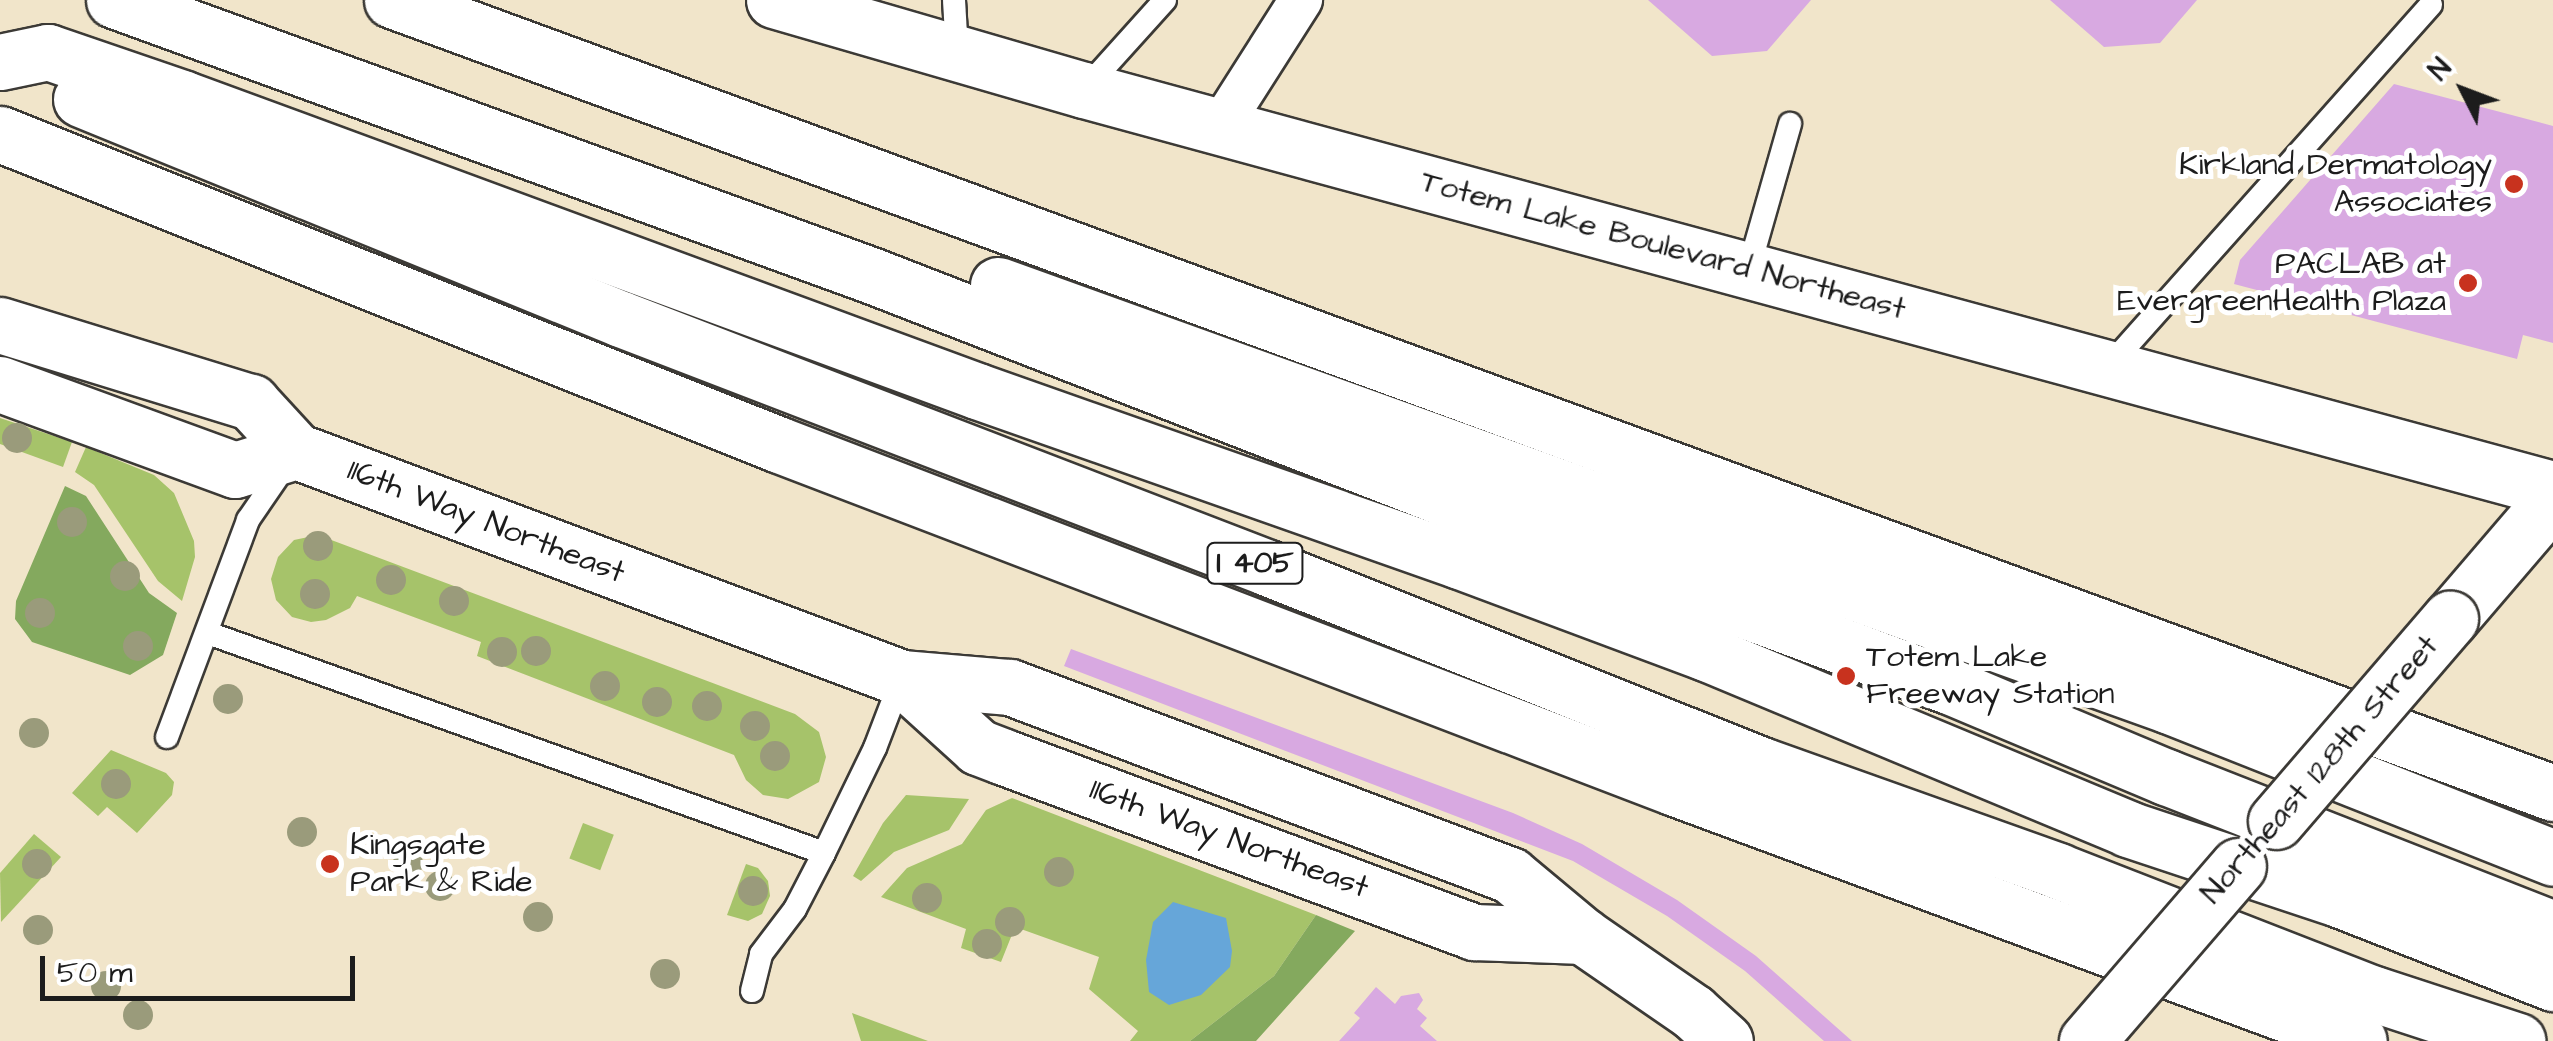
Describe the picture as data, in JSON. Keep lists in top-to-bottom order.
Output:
{
  "streets": {
    "main road": [
      "Totem Lake Boulevard Northeast",
      "116th Way Northeast",
      "I 405",
      "Northeast 128th Street"
    ]
  },
  "places": [
    "Kirkland Dermatology Associates",
    "PACLAB at EvergreenHealth Plaza",
    "Totem Lake Freeway Station",
    "Kingsgate Park & Ride"
  ],
  "scale_bar": "50 m",
  "north": "top left"
}
